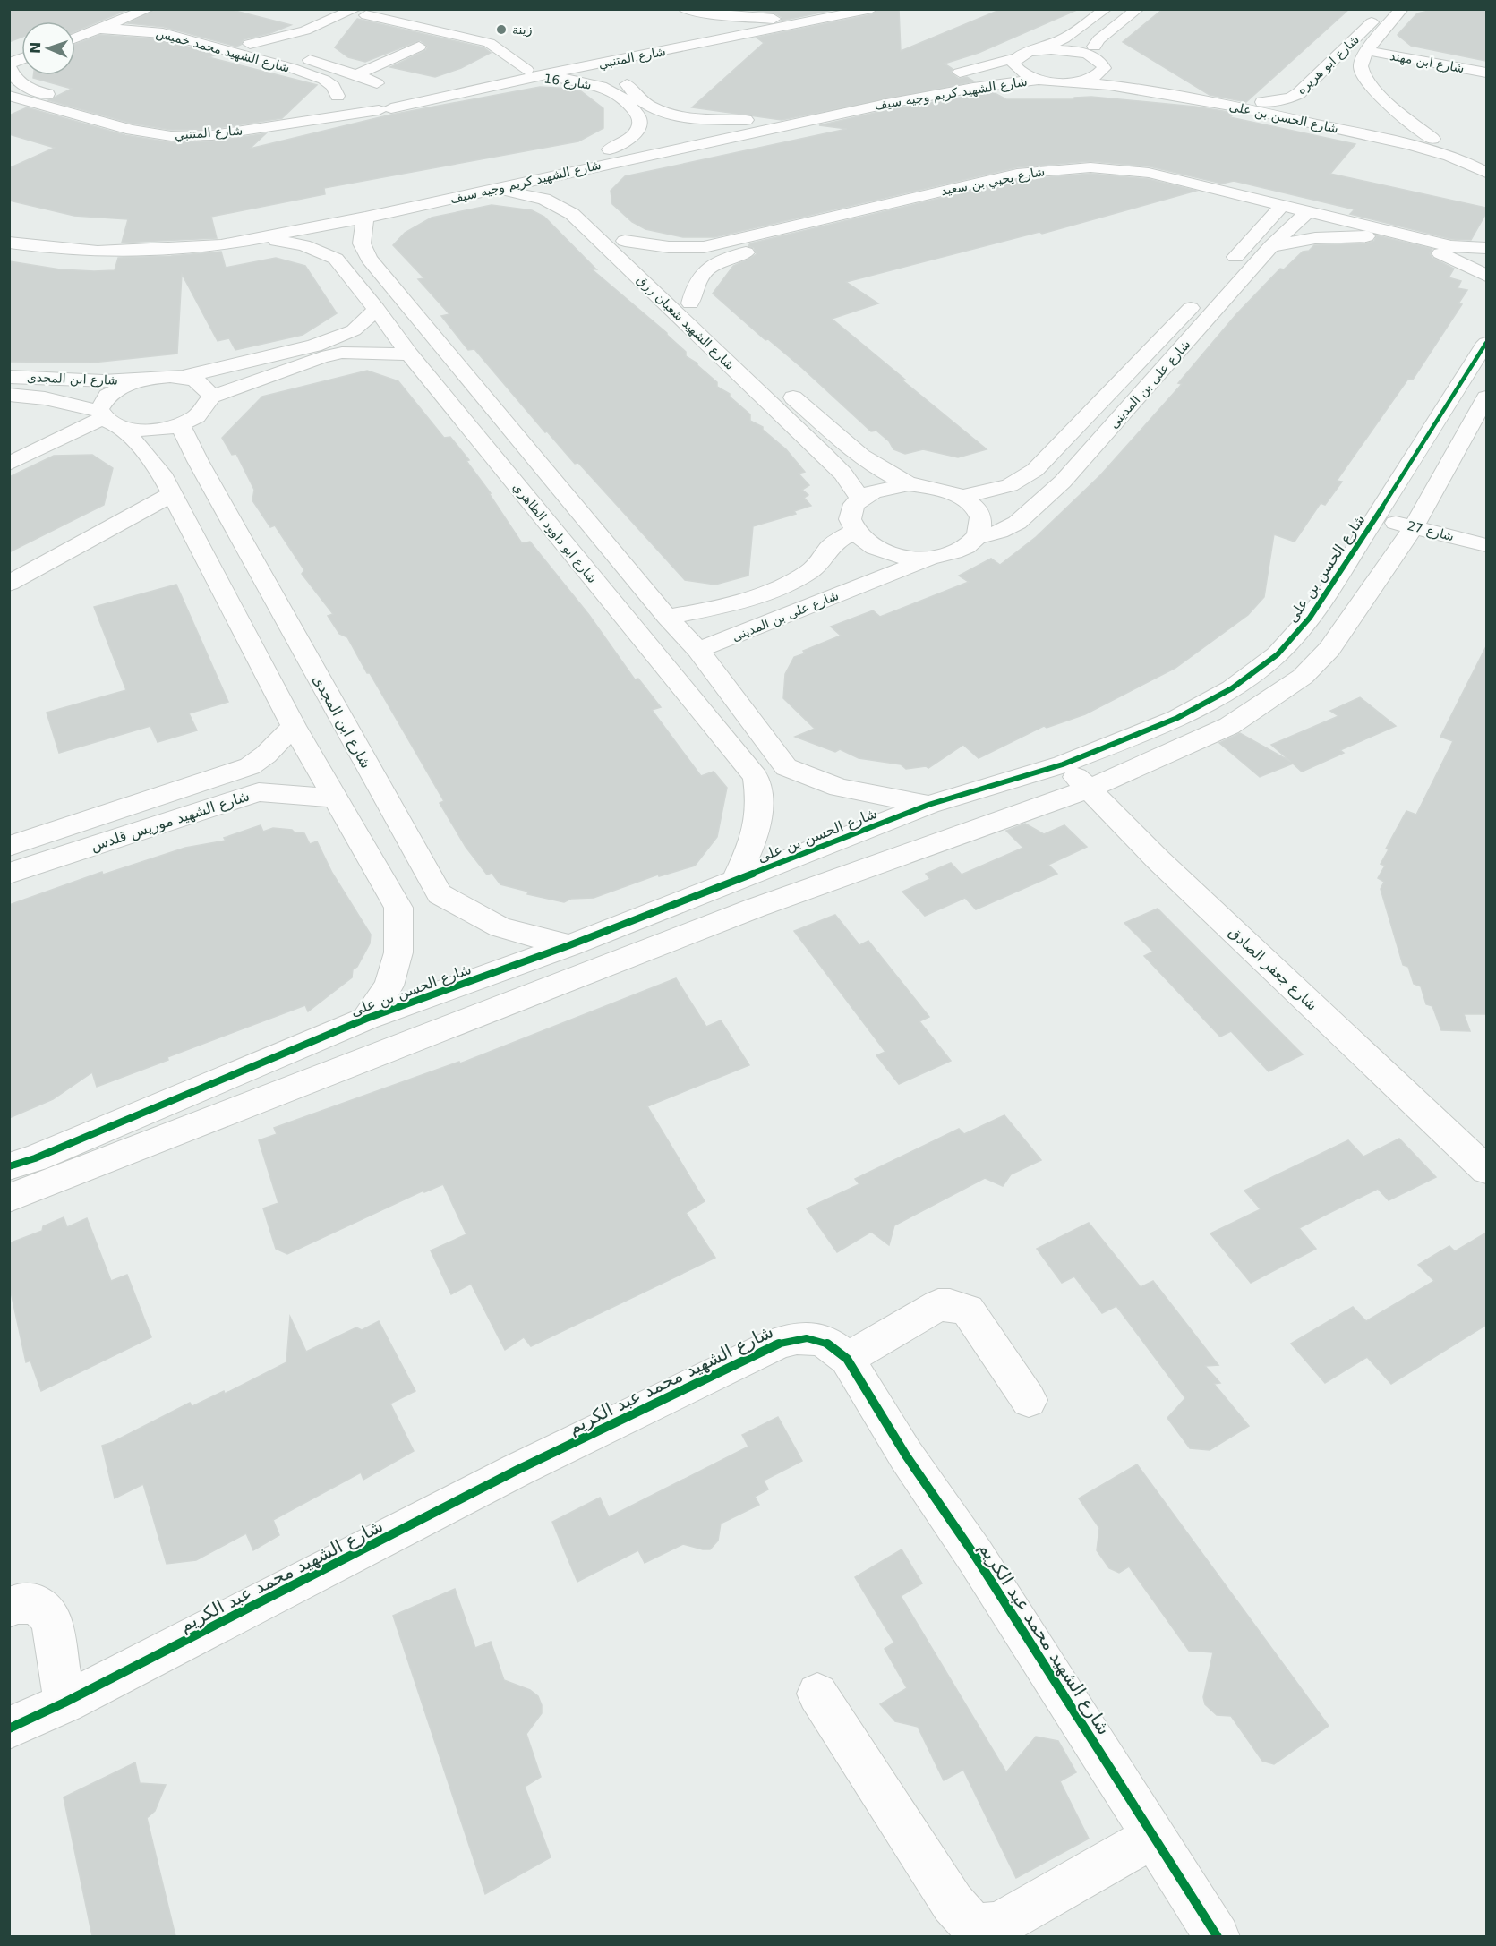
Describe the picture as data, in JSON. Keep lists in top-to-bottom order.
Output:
{
  "streets": {
    "street": [
      "شارع الشهيد محمد خميس",
      "شارع المتنبي",
      "شارع ابن مهند",
      "شارع ابو هريره",
      "شارع 16",
      "شارع الشهيد كريم وجيه سيف",
      "شارع الحسن بن على",
      "شارع يحيي بن سعيد",
      "شارع الشهيد شعبان رزق",
      "شارع ابن المجدى",
      "شارع على بن المدينى",
      "شارع 27",
      "شارع ابو داوود الظاهري",
      "شارع الشهيد موريس قلدس",
      "شارع جعفر الصادق",
      "شارع الشهيد محمد عبد الكريم"
    ]
  },
  "crossings": [
    ["شارع الشهيد محمد خميس", "شارع المتنبي"],
    ["شارع المتنبي", "شارع 16"],
    ["شارع ابن مهند", "شارع ابو هريره"],
    ["شارع ابو هريره", "شارع الحسن بن على"],
    ["شارع 16", "شارع الشهيد كريم وجيه سيف"],
    ["شارع الشهيد كريم وجيه سيف", "شارع الحسن بن على"],
    ["شارع الشهيد كريم وجيه سيف", "شارع الشهيد شعبان رزق"],
    ["شارع الشهيد كريم وجيه سيف", "شارع ابو داوود الظاهري"],
    ["شارع الحسن بن على", "شارع 27"],
    ["شارع الحسن بن على", "شارع ابو داوود الظاهري"],
    ["شارع الحسن بن على", "شارع جعفر الصادق"],
    ["شارع يحيي بن سعيد", "شارع الشهيد شعبان رزق"],
    ["شارع يحيي بن سعيد", "شارع على بن المدينى"],
    ["شارع الشهيد شعبان رزق", "شارع على بن المدينى"]
  ],
  "places": ["زينة"],
  "north": "left"
}
